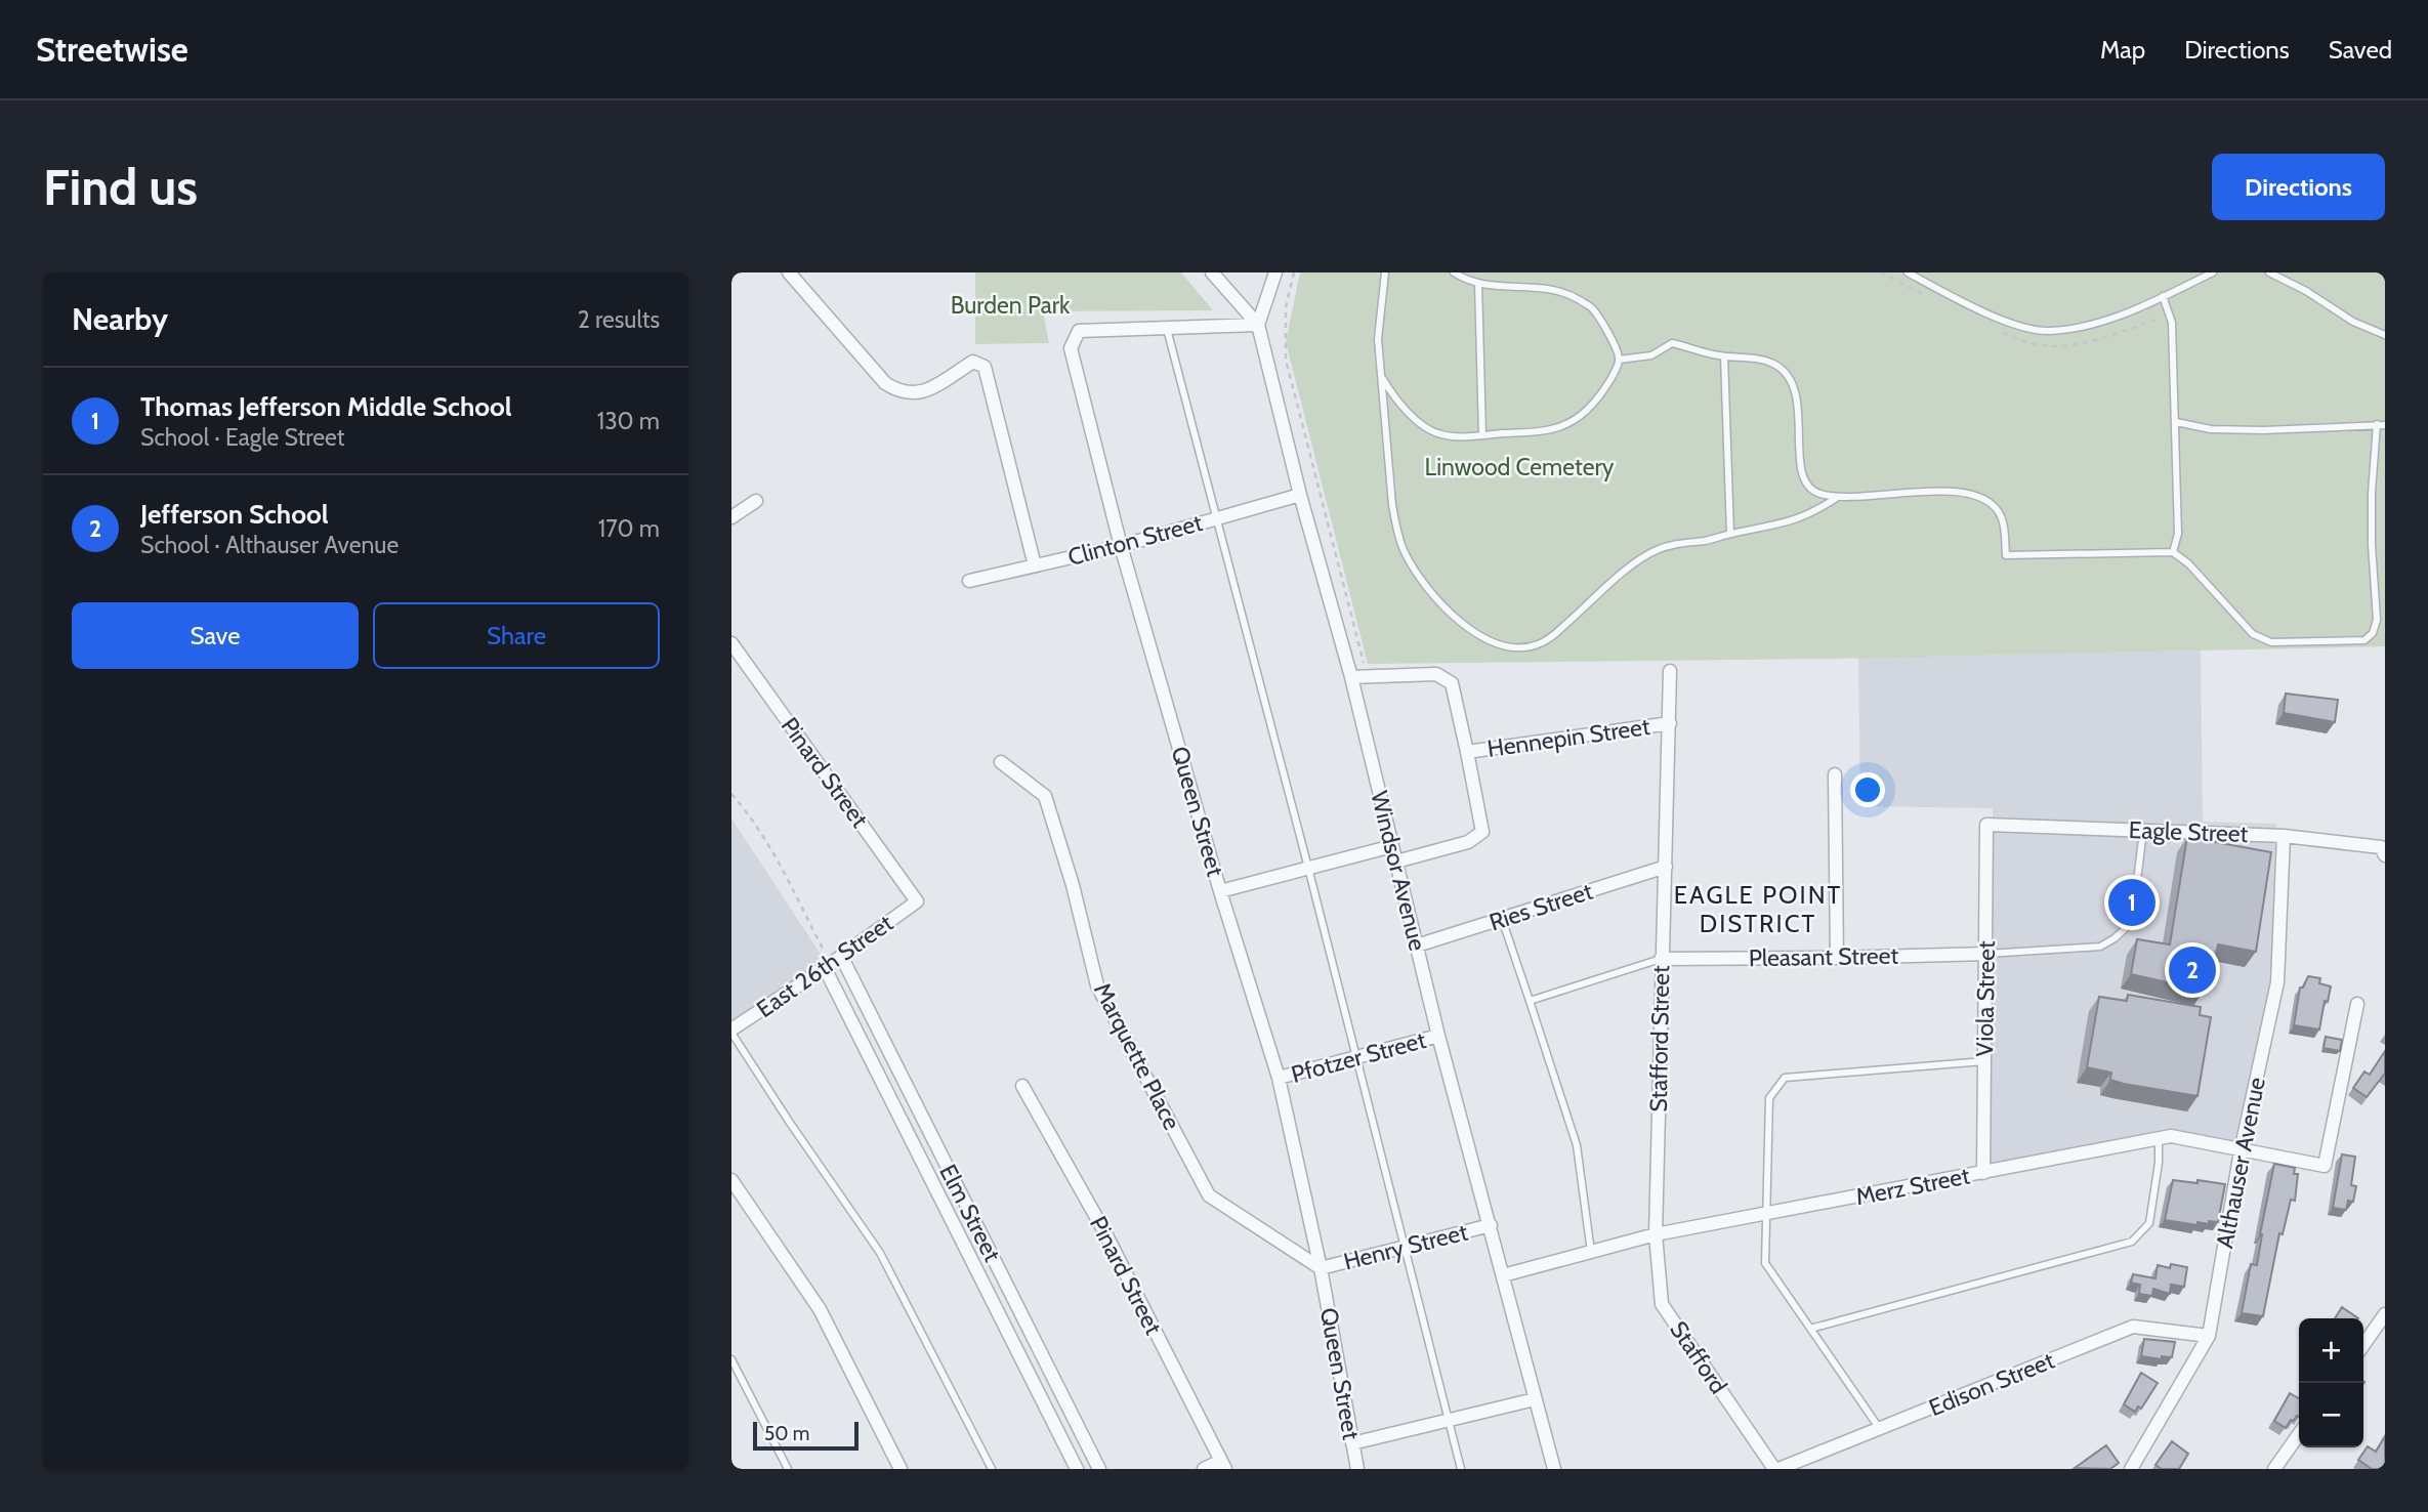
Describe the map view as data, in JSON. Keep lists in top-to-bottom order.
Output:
{
  "streets": {
    "street": [
      "Clinton Street",
      "Hennepin Street",
      "Pinard Street",
      "Queen Street",
      "Eagle Street",
      "Windsor Avenue",
      "Ries Street",
      "Pleasant Street",
      "East 26th Street",
      "Viola Street",
      "Stafford Street",
      "Marquette Place",
      "Pfotzer Street",
      "Althauser Avenue",
      "Merz Street",
      "Elm Street",
      "Henry Street",
      "Stafford",
      "Edison Street"
    ]
  },
  "crossings": [
    ["Clinton Street", "Queen Street"],
    ["Clinton Street", "Windsor Avenue"],
    ["Hennepin Street", "Windsor Avenue"],
    ["Hennepin Street", "Stafford Street"],
    ["Pinard Street", "East 26th Street"],
    ["Queen Street", "Windsor Avenue"],
    ["Queen Street", "Marquette Place"],
    ["Queen Street", "Pfotzer Street"],
    ["Queen Street", "Henry Street"],
    ["Eagle Street", "Viola Street"],
    ["Eagle Street", "Althauser Avenue"],
    ["Windsor Avenue", "Ries Street"],
    ["Windsor Avenue", "Pfotzer Street"],
    ["Windsor Avenue", "Merz Street"],
    ["Windsor Avenue", "Henry Street"],
    ["Ries Street", "Stafford Street"],
    ["Pleasant Street", "Viola Street"],
    ["Pleasant Street", "Stafford Street"],
    ["East 26th Street", "Elm Street"],
    ["Viola Street", "Merz Street"],
    ["Stafford Street", "Merz Street"],
    ["Stafford Street", "Stafford"],
    ["Marquette Place", "Henry Street"],
    ["Althauser Avenue", "Merz Street"],
    ["Althauser Avenue", "Edison Street"],
    ["Merz Street", "Stafford"],
    ["Stafford", "Edison Street"]
  ],
  "districts": ["EAGLE POINT DISTRICT"],
  "parks": ["Burden Park", "Linwood Cemetery"],
  "scale_bar": "50 m",
  "page": {
    "header": "Streetwise",
    "nav": ["Map", "Directions", "Saved"],
    "buttons": [
      "Directions",
      ["Save", "Share"]
    ],
    "title": "Find us",
    "heading": ["Nearby", "2 results"],
    "list": [
      {
        "mark": "1",
        "name": "Thomas Jefferson Middle School",
        "note": "School · Eagle Street",
        "value": "130 m"
      },
      {
        "mark": "2",
        "name": "Jefferson School",
        "note": "School · Althauser Avenue",
        "value": "170 m"
      }
    ],
    "pins": ["1", "2"],
    "map_buttons": ["+", "−"],
    "scale": "50 m"
  }
}
